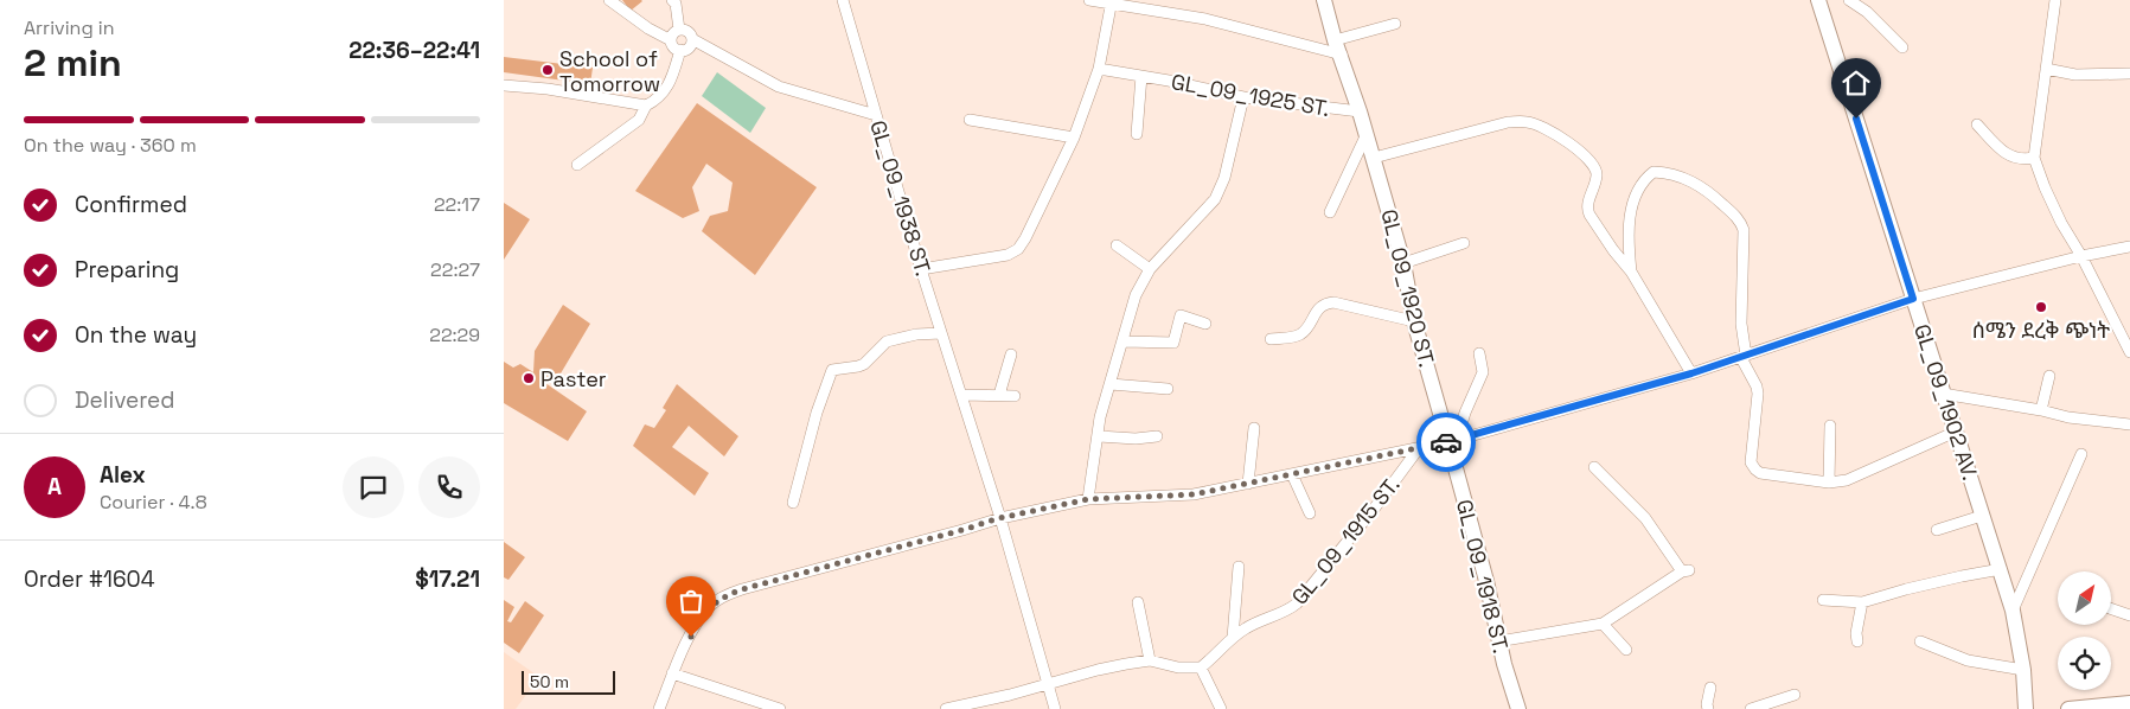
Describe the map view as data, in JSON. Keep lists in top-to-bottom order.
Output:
{
  "streets": {
    "main road": ["GL_09_1920 ST.", "GL_09_1902 AV.", "GL_09_1918 ST."],
    "street": ["GL_09_1925 ST.", "GL_09_1938 ST.", "GL_09_1915 ST."]
  },
  "crossings": [
    ["GL_09_1925 ST.", "GL_09_1920 ST."],
    ["GL_09_1920 ST.", "GL_09_1918 ST."]
  ],
  "places": ["School of Tomorrow", "ሰሜን ደረቅ ጭነት", "Paster"],
  "scale_bar": "50 m",
  "north": "top right",
  "page": {
    "heading": ["2 min", "Arriving in", "22:36–22:41"],
    "panel": [
      "Alex",
      "Courier · 4.8",
      "Order #1604",
      "$17.21"
    ],
    "bar": "On the way · 360 m",
    "list": [
      ["Confirmed", "22:17"],
      ["Preparing", "22:27"],
      ["On the way", "22:29"],
      "Delivered"
    ],
    "round": "A",
    "scale": "50 m"
  }
}
